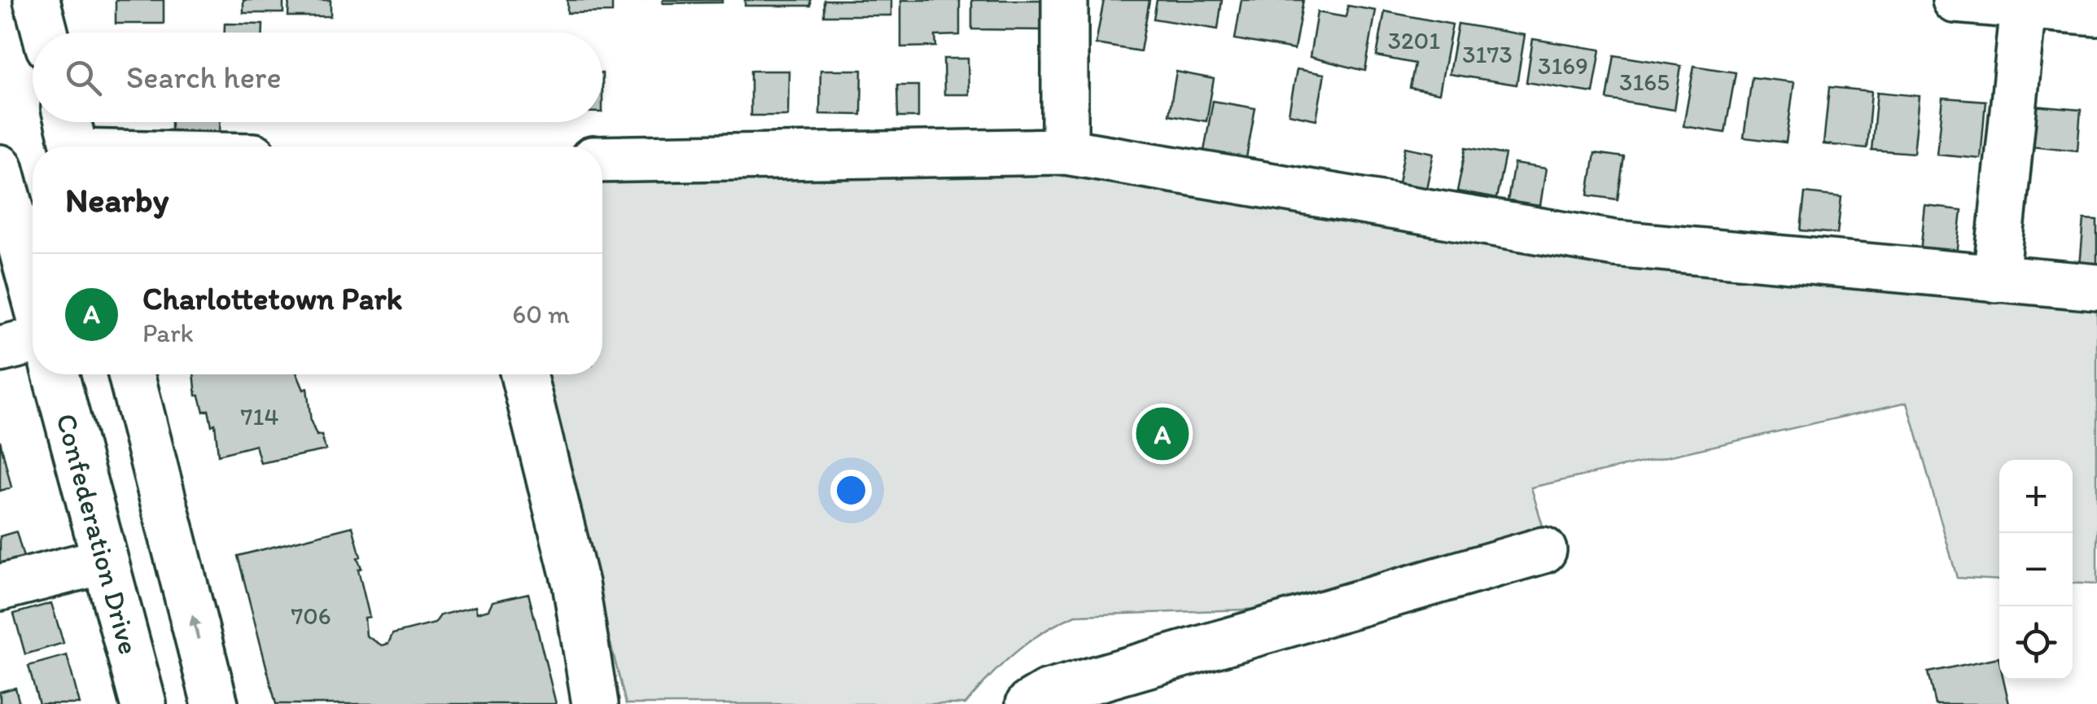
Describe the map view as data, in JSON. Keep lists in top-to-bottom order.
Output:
{
  "streets": {
    "main road": ["Confederation Drive"]
  },
  "house_numbers": [
    "3201",
    "3173",
    "3169",
    "3165",
    "714",
    "706"
  ],
  "page": {
    "search": "Search here",
    "heading": "Nearby",
    "list": [
      {
        "mark": "A",
        "name": "Charlottetown Park",
        "note": "Park",
        "value": "60 m"
      }
    ],
    "pins": "A",
    "map_buttons": ["+", "−"]
  }
}
